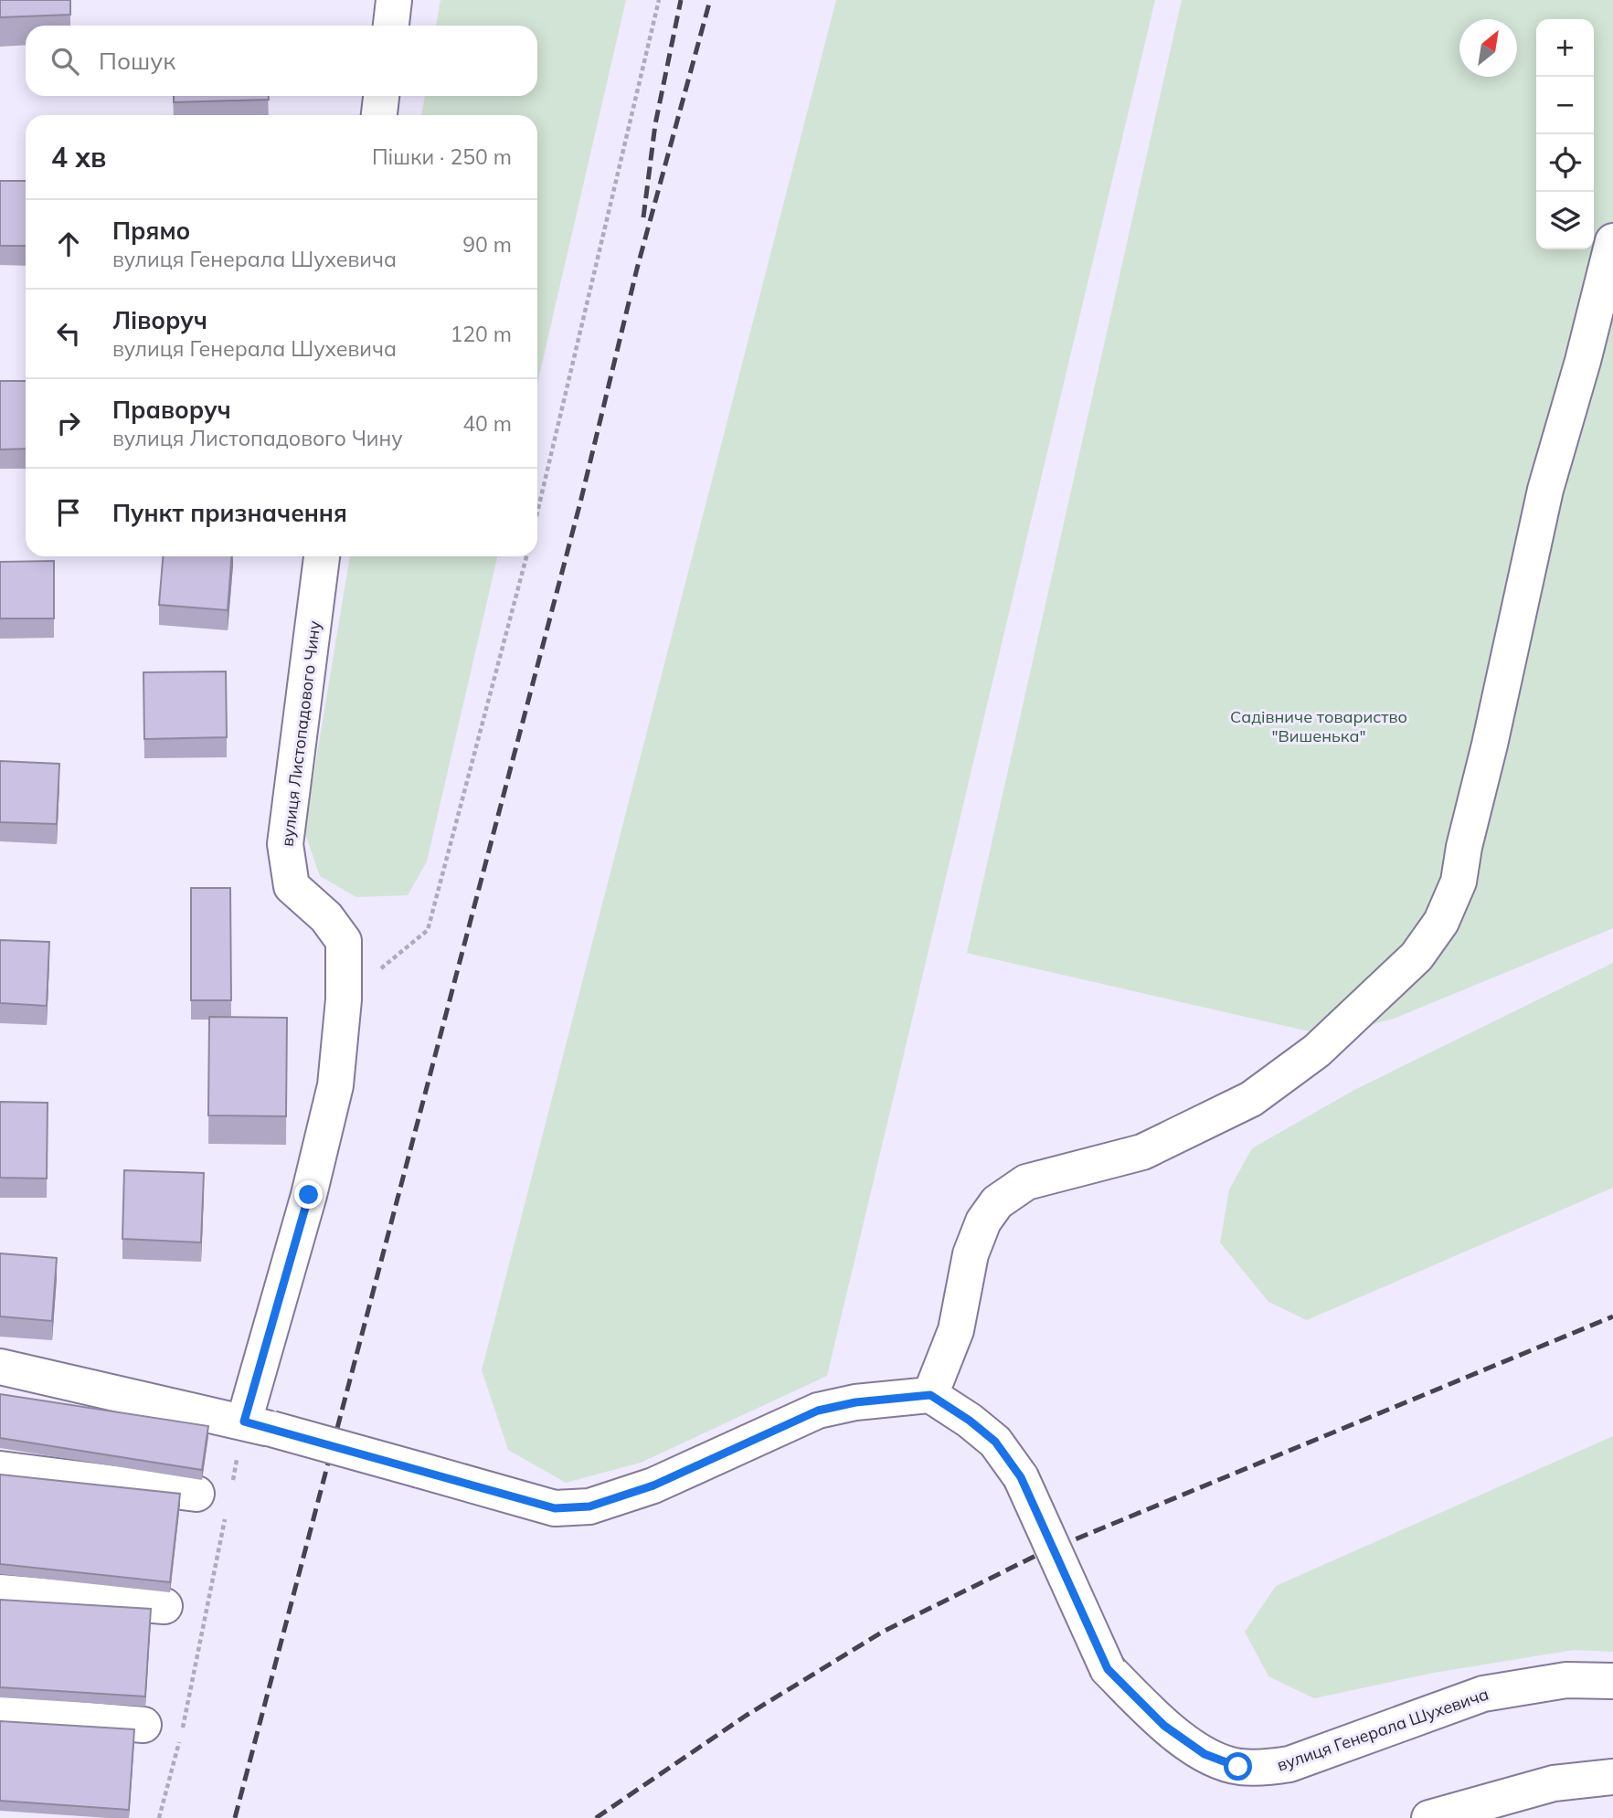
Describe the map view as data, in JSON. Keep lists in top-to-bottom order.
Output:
{
  "streets": {
    "street": ["вулиця Листопадового Чину", "вулиця Генерала Шухевича"]
  },
  "parks": ["Садівниче товариство \"Вишенька\""],
  "north": "top right",
  "page": {
    "map_buttons": ["+", "−"],
    "search": "Пошук",
    "heading": ["4 хв", "Пішки · 250 m"],
    "list": [
      ["Прямо", "вулиця Генерала Шухевича", "90 m"],
      ["Ліворуч", "вулиця Генерала Шухевича", "120 m"],
      ["Праворуч", "вулиця Листопадового Чину", "40 m"],
      "Пункт призначення"
    ]
  }
}
